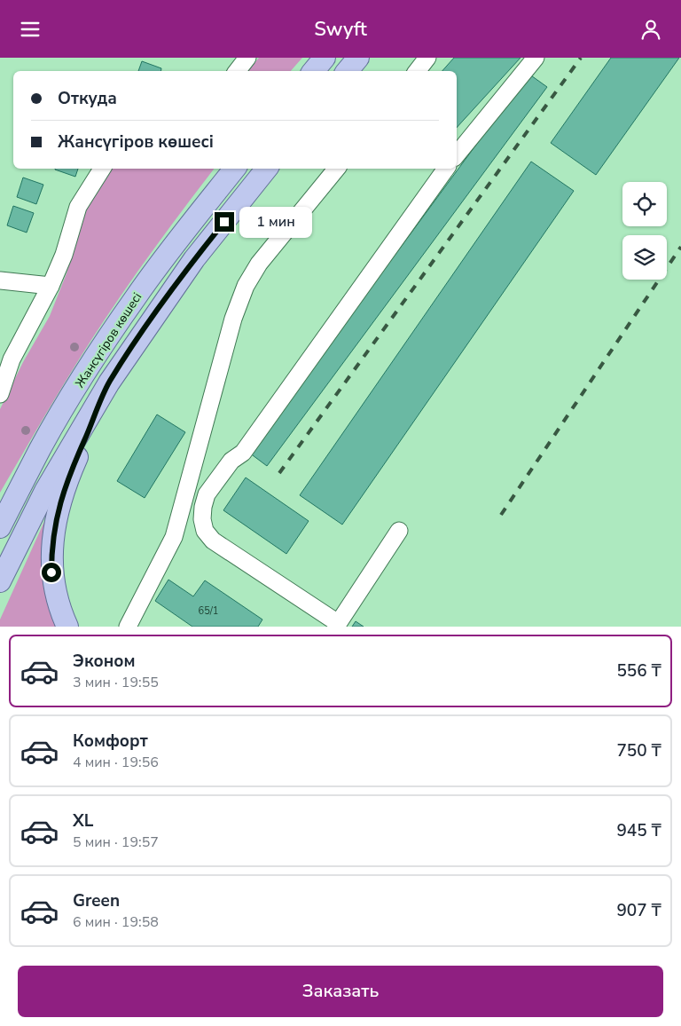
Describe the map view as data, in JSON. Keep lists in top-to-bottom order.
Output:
{
  "streets": {
    "main road": ["Жансүгіров көшесі"]
  },
  "house_numbers": ["65/1"],
  "page": {
    "header": "Swyft",
    "banner": ["Откуда", "Жансүгіров көшесі"],
    "bubble": "1 мин",
    "list": [
      {
        "name": "Эконом",
        "note": "3 мин · 19:55",
        "value": "556 ₸"
      },
      {
        "name": "Комфорт",
        "note": "4 мин · 19:56",
        "value": "750 ₸"
      },
      {
        "name": "XL",
        "note": "5 мин · 19:57",
        "value": "945 ₸"
      },
      {
        "name": "Green",
        "note": "6 мин · 19:58",
        "value": "907 ₸"
      }
    ],
    "buttons": "Заказать"
  }
}
